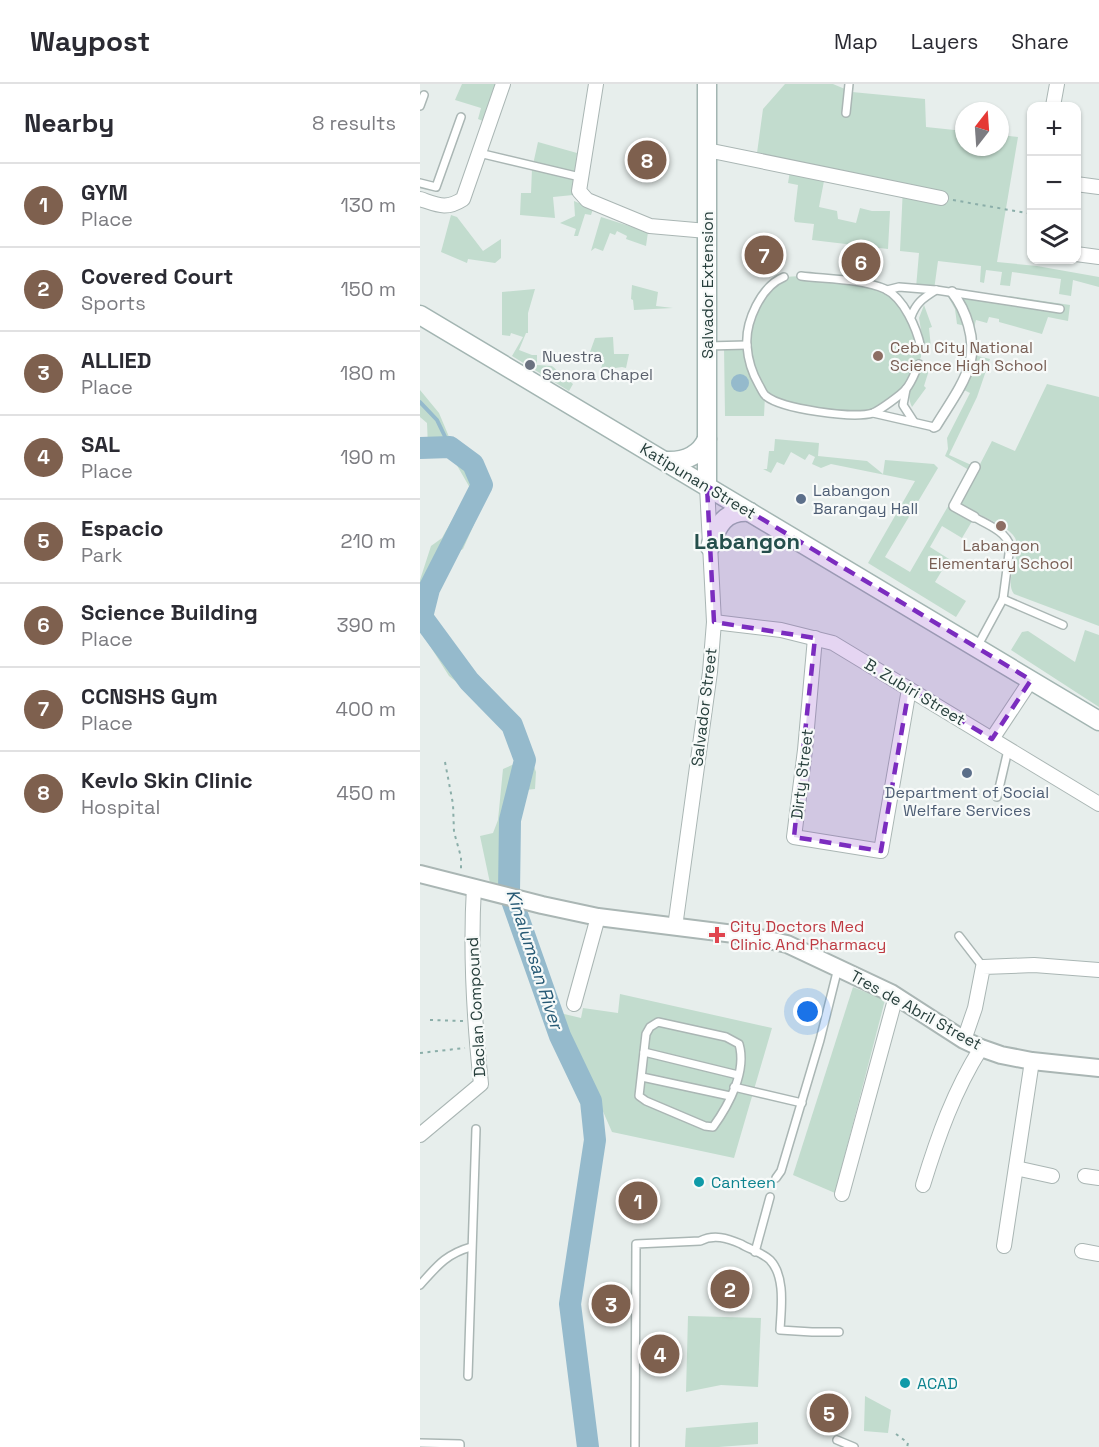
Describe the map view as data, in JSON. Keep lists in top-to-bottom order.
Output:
{
  "streets": {
    "main road": ["Salvador Extension", "Katipunan Street"],
    "street": [
      "B. Zubiri Street",
      "Salvador Street",
      "Dirty Street",
      "Daclan Compound",
      "Tres de Abril Street"
    ]
  },
  "crossings": [
    ["Salvador Extension", "Katipunan Street"],
    ["Salvador Extension", "Salvador Street"],
    ["Katipunan Street", "Salvador Street"],
    ["B. Zubiri Street", "Salvador Street"],
    ["B. Zubiri Street", "Dirty Street"],
    ["Salvador Street", "Tres de Abril Street"],
    ["Daclan Compound", "Tres de Abril Street"]
  ],
  "districts": ["Labangon"],
  "water": ["Kinalumsan River"],
  "places": {
    "other": [
      "Cebu City National Science High School",
      "Nuestra Senora Chapel",
      "Labangon Barangay Hall",
      "Labangon Elementary School",
      "Department of Social Welfare Services",
      "Canteen",
      "ACAD"
    ],
    "health": ["City Doctors Med Clinic And Pharmacy"]
  },
  "north": "top",
  "page": {
    "header": "Waypost",
    "nav": ["Map", "Layers", "Share"],
    "heading": ["Nearby", "8 results"],
    "map_buttons": ["+", "−"],
    "pins": [
      "8",
      "7",
      "6",
      "1",
      "2",
      "3",
      "4",
      "5"
    ],
    "list": [
      {
        "mark": "1",
        "name": "GYM",
        "note": "Place",
        "value": "130 m"
      },
      {
        "mark": "2",
        "name": "Covered Court",
        "note": "Sports",
        "value": "150 m"
      },
      {
        "mark": "3",
        "name": "ALLIED",
        "note": "Place",
        "value": "180 m"
      },
      {
        "mark": "4",
        "name": "SAL",
        "note": "Place",
        "value": "190 m"
      },
      {
        "mark": "5",
        "name": "Espacio",
        "note": "Park",
        "value": "210 m"
      },
      {
        "mark": "6",
        "name": "Science Building",
        "note": "Place",
        "value": "390 m"
      },
      {
        "mark": "7",
        "name": "CCNSHS Gym",
        "note": "Place",
        "value": "400 m"
      },
      {
        "mark": "8",
        "name": "Kevlo Skin Clinic",
        "note": "Hospital",
        "value": "450 m"
      }
    ]
  }
}
